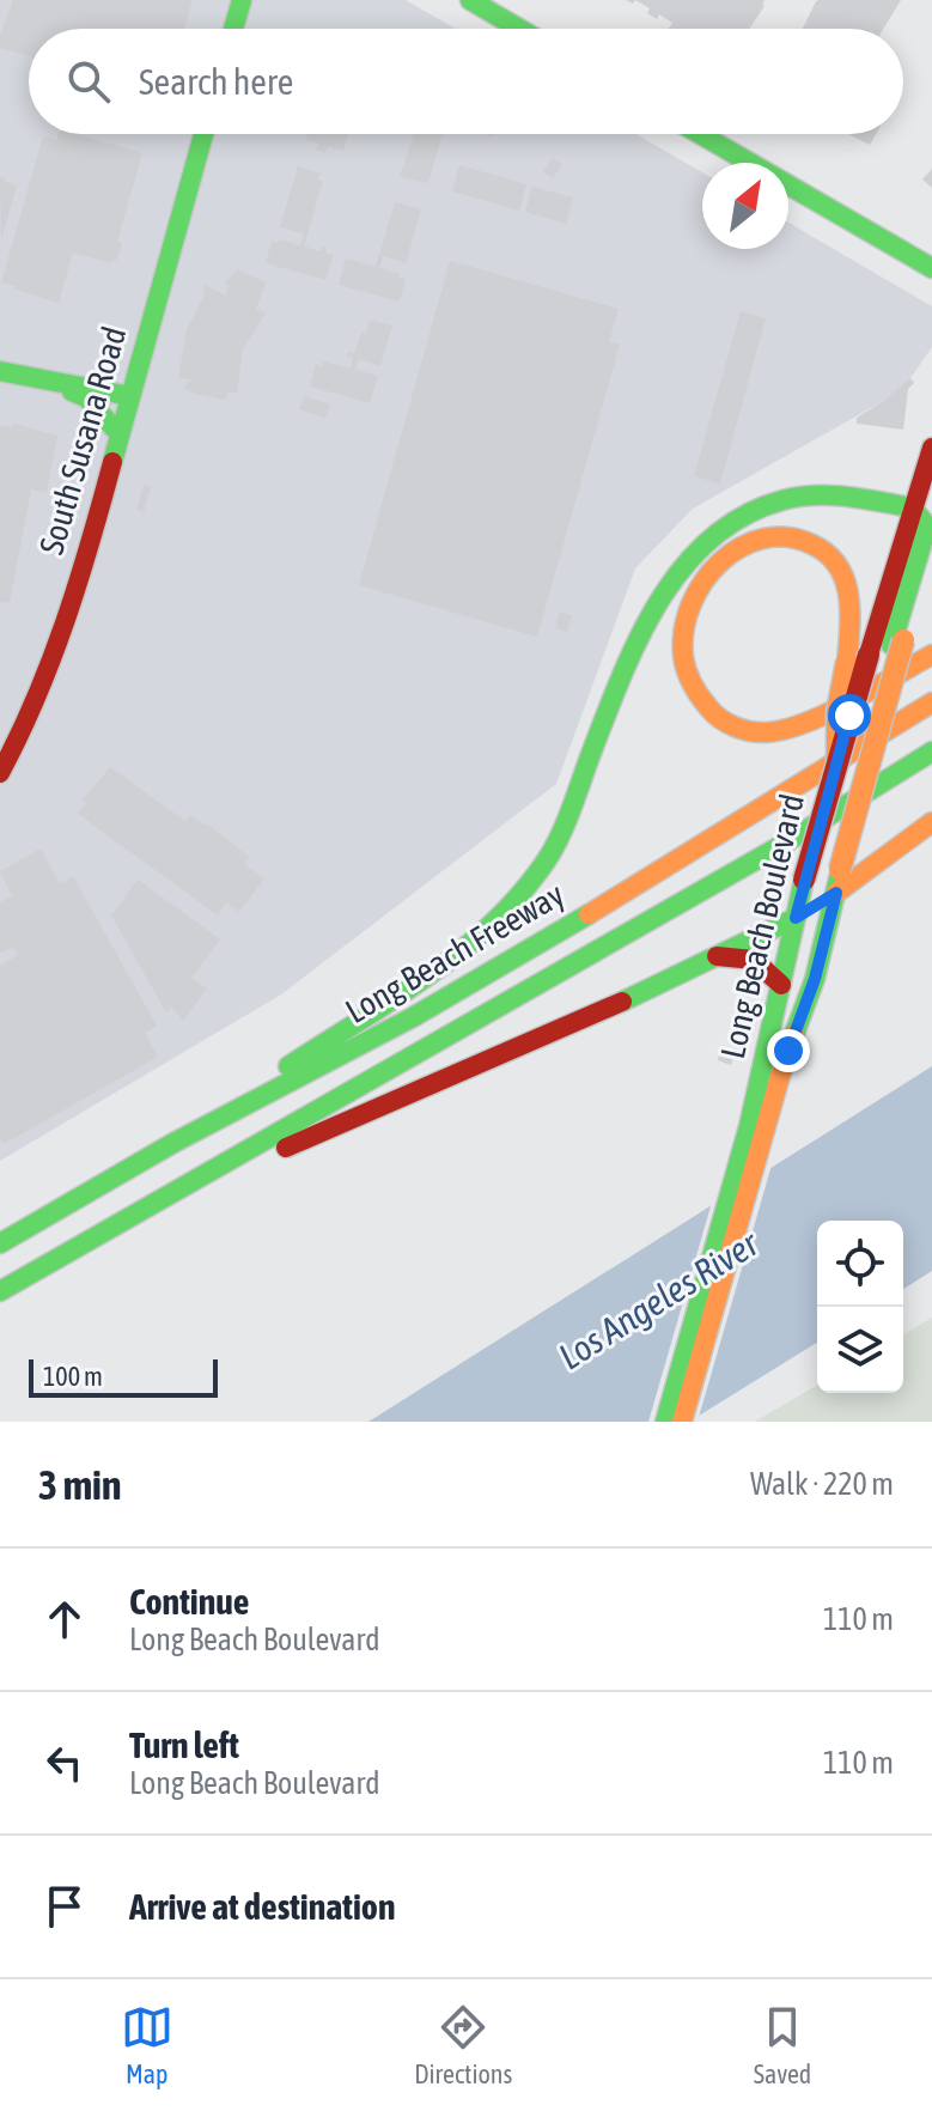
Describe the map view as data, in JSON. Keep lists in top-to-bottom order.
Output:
{
  "streets": {
    "main road": ["South Susana Road", "Long Beach Boulevard", "Long Beach Freeway"]
  },
  "water": ["Los Angeles River"],
  "scale_bar": "100 m",
  "north": "top right",
  "page": {
    "search": "Search here",
    "scale": "100 m",
    "heading": ["3 min", "Walk · 220 m"],
    "list": [
      ["Continue", "Long Beach Boulevard", "110 m"],
      ["Turn left", "Long Beach Boulevard", "110 m"],
      "Arrive at destination"
    ],
    "nav": ["Map", "Directions", "Saved"]
  }
}
